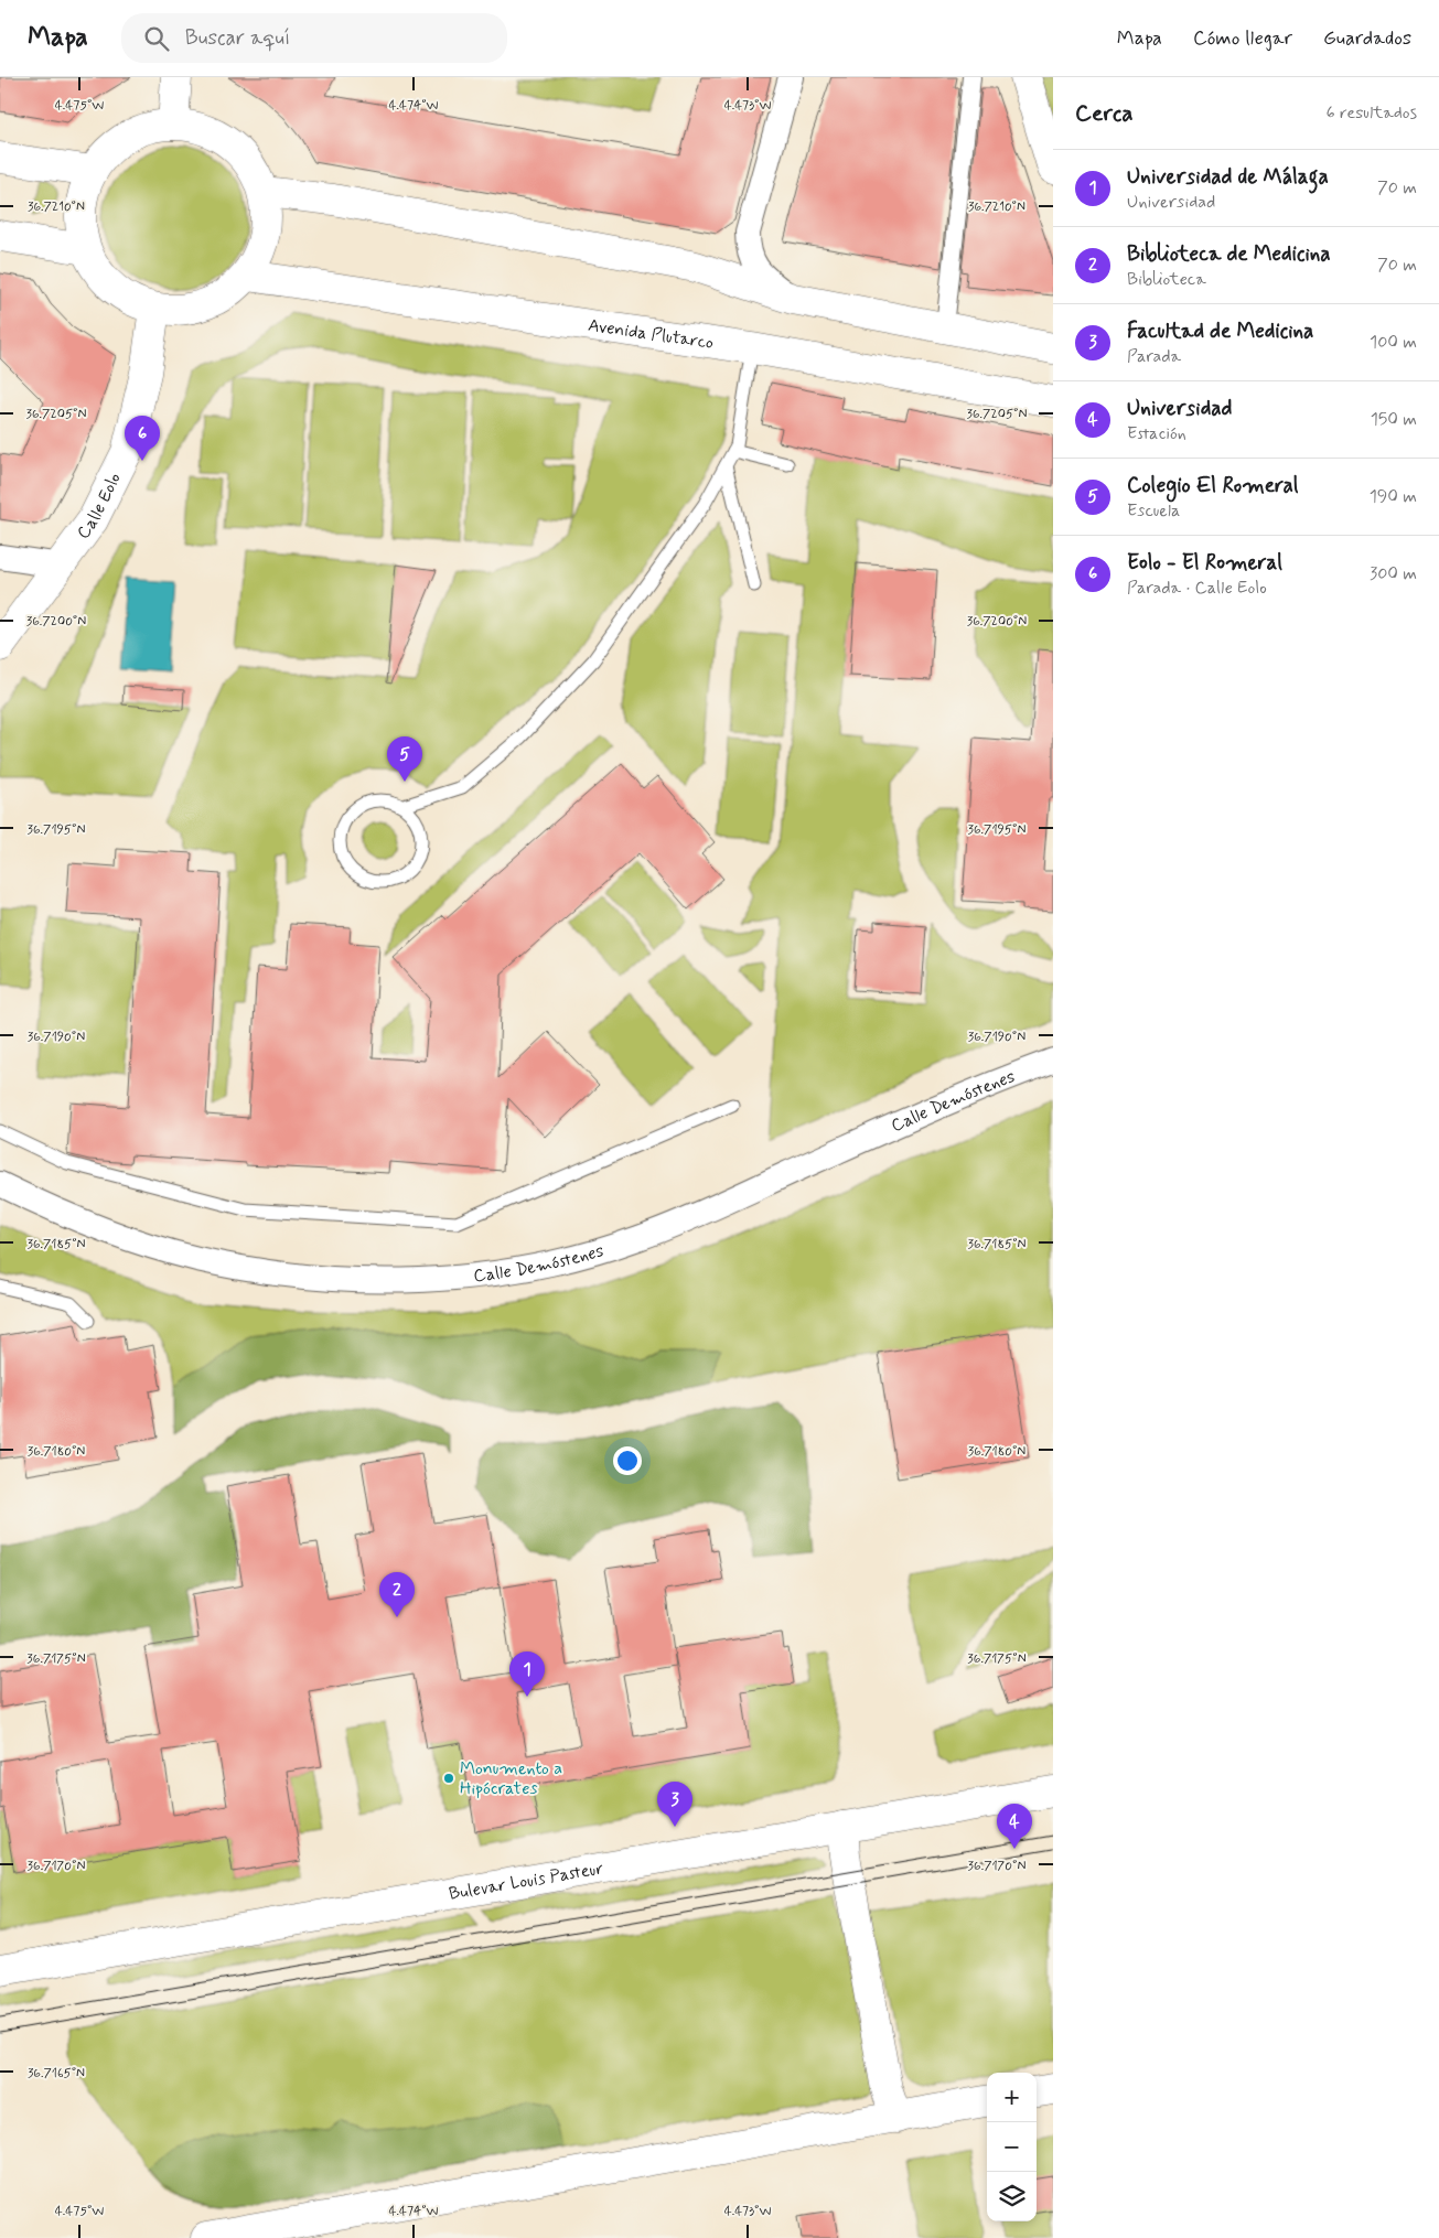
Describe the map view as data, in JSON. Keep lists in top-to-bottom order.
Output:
{
  "streets": {
    "main road": ["Avenida Plutarco", "Calle Eolo", "Bulevar Louis Pasteur"],
    "street": ["Calle Demóstenes"]
  },
  "crossings": [
    ["Avenida Plutarco", "Calle Eolo"]
  ],
  "places": ["Monumento a Hipócrates"],
  "page": {
    "header": "Mapa",
    "search": "Buscar aquí",
    "nav": ["Mapa", "Cómo llegar", "Guardados"],
    "heading": ["Cerca", "6 resultados"],
    "list": [
      {
        "mark": "1",
        "name": "Universidad de Málaga",
        "note": "Universidad",
        "value": "70 m"
      },
      {
        "mark": "2",
        "name": "Biblioteca de Medicina",
        "note": "Biblioteca",
        "value": "70 m"
      },
      {
        "mark": "3",
        "name": "Facultad de Medicina",
        "note": "Parada",
        "value": "100 m"
      },
      {
        "mark": "4",
        "name": "Universidad",
        "note": "Estación",
        "value": "150 m"
      },
      {
        "mark": "5",
        "name": "Colegio El Romeral",
        "note": "Escuela",
        "value": "190 m"
      },
      {
        "mark": "6",
        "name": "Eolo - El Romeral",
        "note": "Parada · Calle Eolo",
        "value": "300 m"
      }
    ],
    "pins": [
      "6",
      "5",
      "2",
      "1",
      "3",
      "4"
    ],
    "map_buttons": ["+", "−"]
  },
  "coordinates": [
    "4.475°W",
    "4.474°W",
    "4.473°W",
    "36.7210°N",
    "36.7205°N",
    "36.7200°N",
    "36.7195°N",
    "36.7190°N",
    "36.7185°N",
    "36.7180°N",
    "36.7175°N",
    "36.7170°N",
    "36.7165°N"
  ]
}
